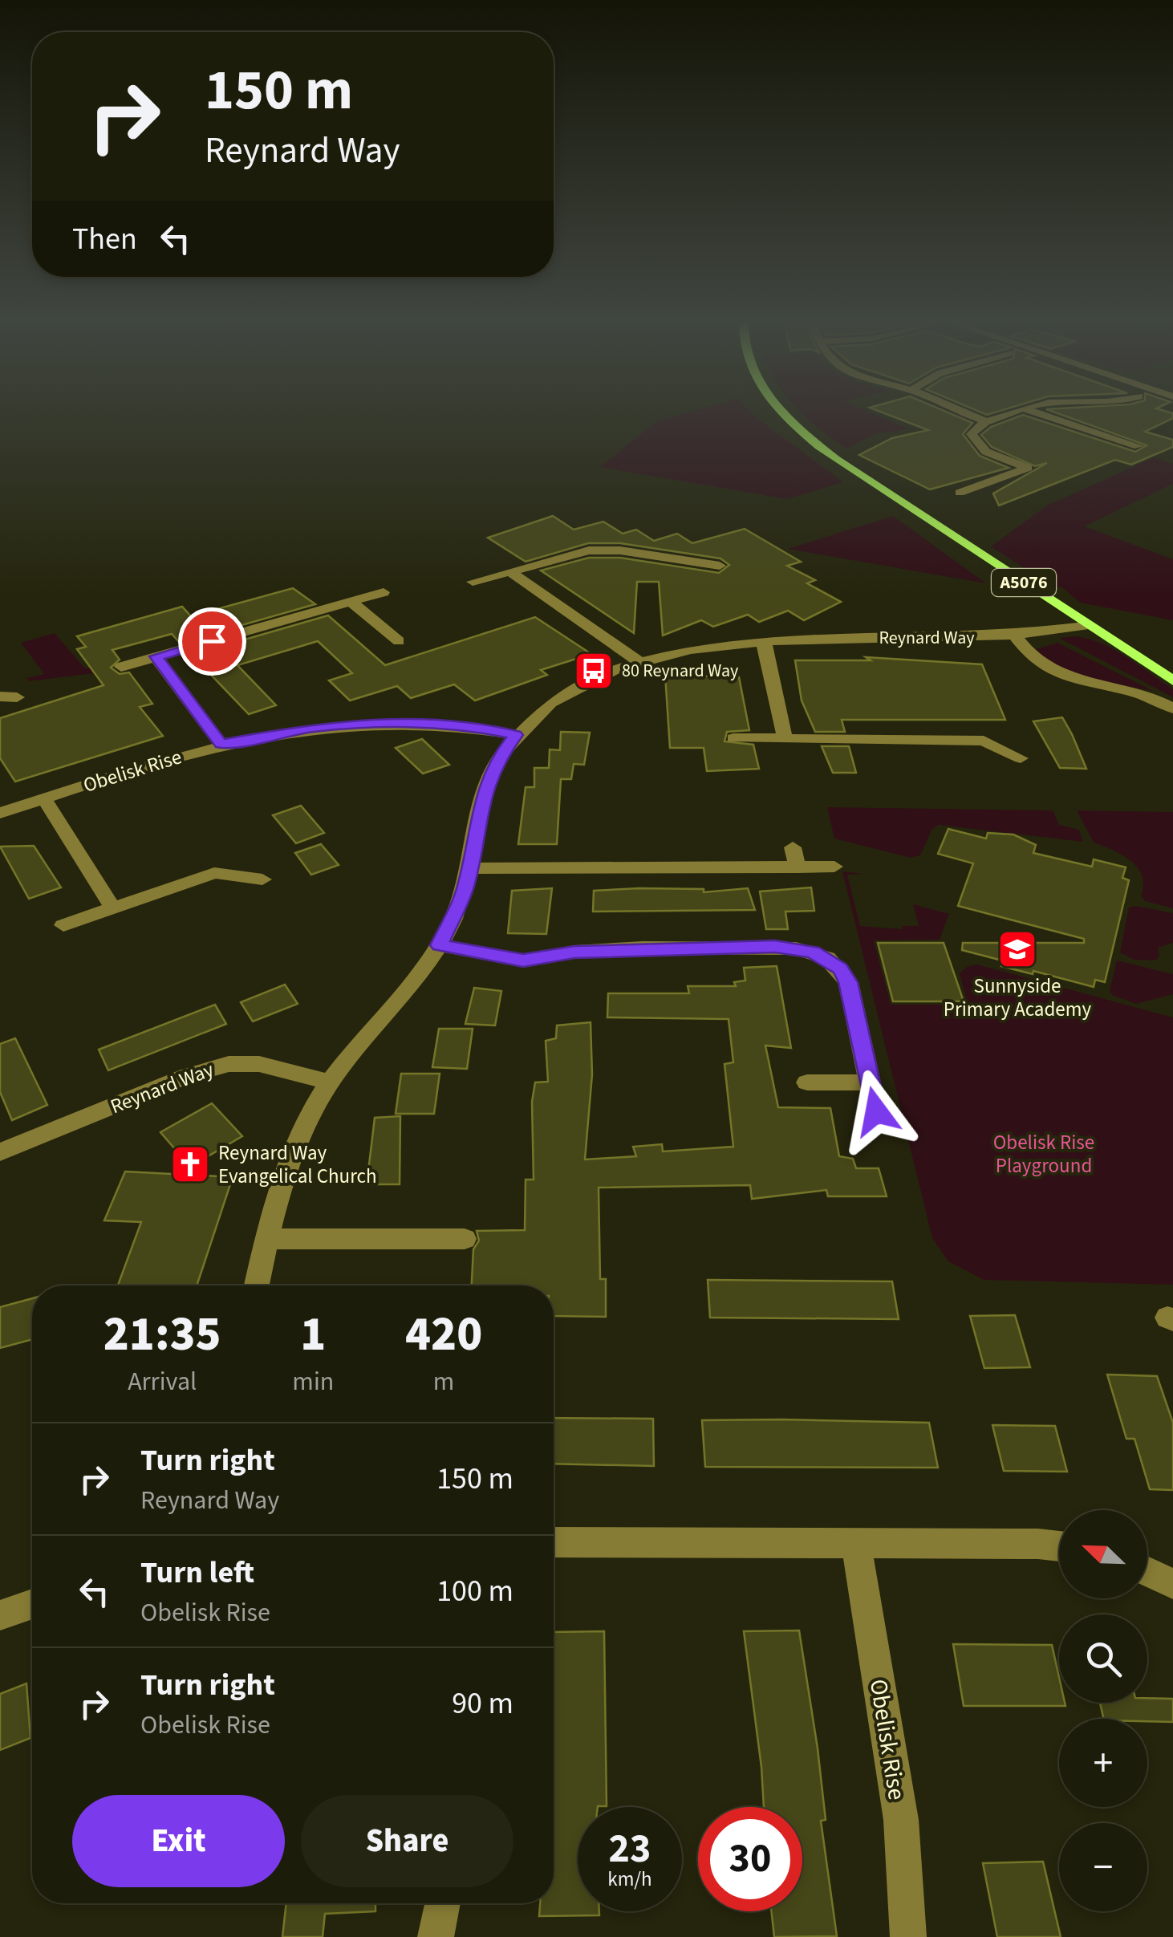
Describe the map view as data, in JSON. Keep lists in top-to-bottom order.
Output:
{
  "streets": {
    "main road": ["A5076"],
    "street": ["Reynard Way", "Obelisk Rise"]
  },
  "crossings": [
    ["A5076", "Reynard Way"],
    ["Reynard Way", "Obelisk Rise"]
  ],
  "parks": ["Obelisk Rise Playground"],
  "places": {
    "bus stop": ["80 Reynard Way"],
    "school or university": ["Sunnyside Primary Academy"],
    "church": ["Reynard Way Evangelical Church"]
  },
  "north": "top left",
  "page": {
    "turn": ["150 m", "Reynard Way"],
    "then": "Then",
    "eta": [
      "21:35",
      "Arrival",
      "1",
      "min",
      "420",
      "m"
    ],
    "list": [
      {
        "name": "Turn right",
        "note": "Reynard Way",
        "value": "150 m"
      },
      {
        "name": "Turn left",
        "note": "Obelisk Rise",
        "value": "100 m"
      },
      {
        "name": "Turn right",
        "note": "Obelisk Rise",
        "value": "90 m"
      }
    ],
    "map_buttons": ["+", "−"],
    "buttons": ["Exit", "Share"],
    "speed": "23 km/h",
    "limit": "30"
  }
}
